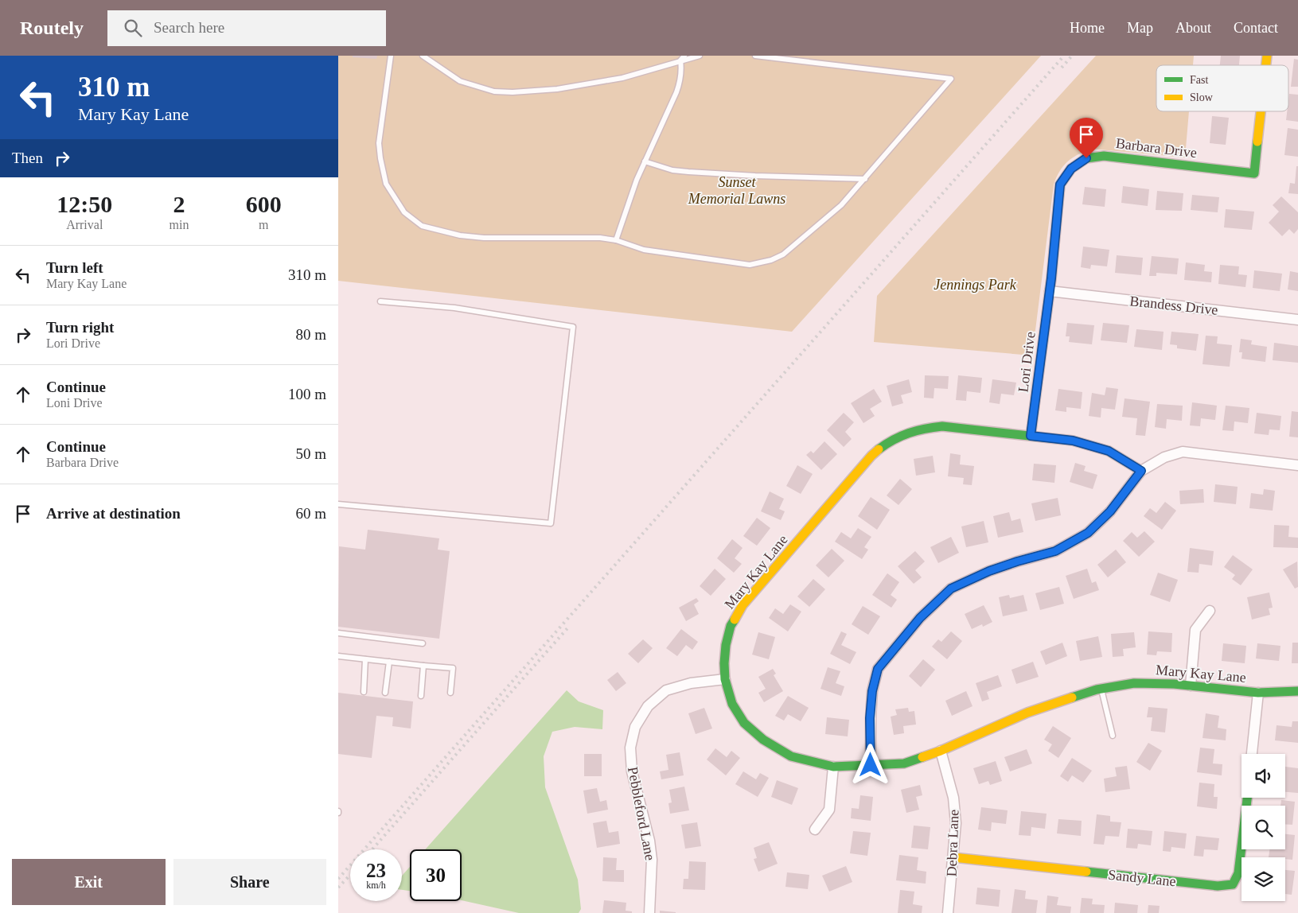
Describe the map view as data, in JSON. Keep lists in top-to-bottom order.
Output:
{
  "streets": {
    "street": [
      "Barbara Drive",
      "Brandess Drive",
      "Lori Drive",
      "Mary Kay Lane",
      "Pebbleford Lane",
      "Debra Lane",
      "Sandy Lane"
    ]
  },
  "crossings": [
    ["Barbara Drive", "Brandess Drive"],
    ["Barbara Drive", "Lori Drive"],
    ["Brandess Drive", "Lori Drive"],
    ["Lori Drive", "Mary Kay Lane"],
    ["Mary Kay Lane", "Pebbleford Lane"],
    ["Mary Kay Lane", "Debra Lane"],
    ["Debra Lane", "Sandy Lane"]
  ],
  "parks": ["Sunset Memorial Lawns", "Jennings Park"],
  "legend": ["Fast", "Slow"],
  "page": {
    "header": "Routely",
    "search": "Search here",
    "nav": [
      "Home",
      "Map",
      "About",
      "Contact"
    ],
    "turn": ["310 m", "Mary Kay Lane"],
    "then": "Then",
    "eta": [
      "12:50",
      "Arrival",
      "2",
      "min",
      "600",
      "m"
    ],
    "list": [
      {
        "name": "Turn left",
        "note": "Mary Kay Lane",
        "value": "310 m"
      },
      {
        "name": "Turn right",
        "note": "Lori Drive",
        "value": "80 m"
      },
      {
        "name": "Continue",
        "note": "Loni Drive",
        "value": "100 m"
      },
      {
        "name": "Continue",
        "note": "Barbara Drive",
        "value": "50 m"
      },
      {
        "name": "Arrive at destination",
        "value": "60 m"
      }
    ],
    "speed": "23 km/h",
    "limit": "30",
    "buttons": ["Exit", "Share"]
  }
}
